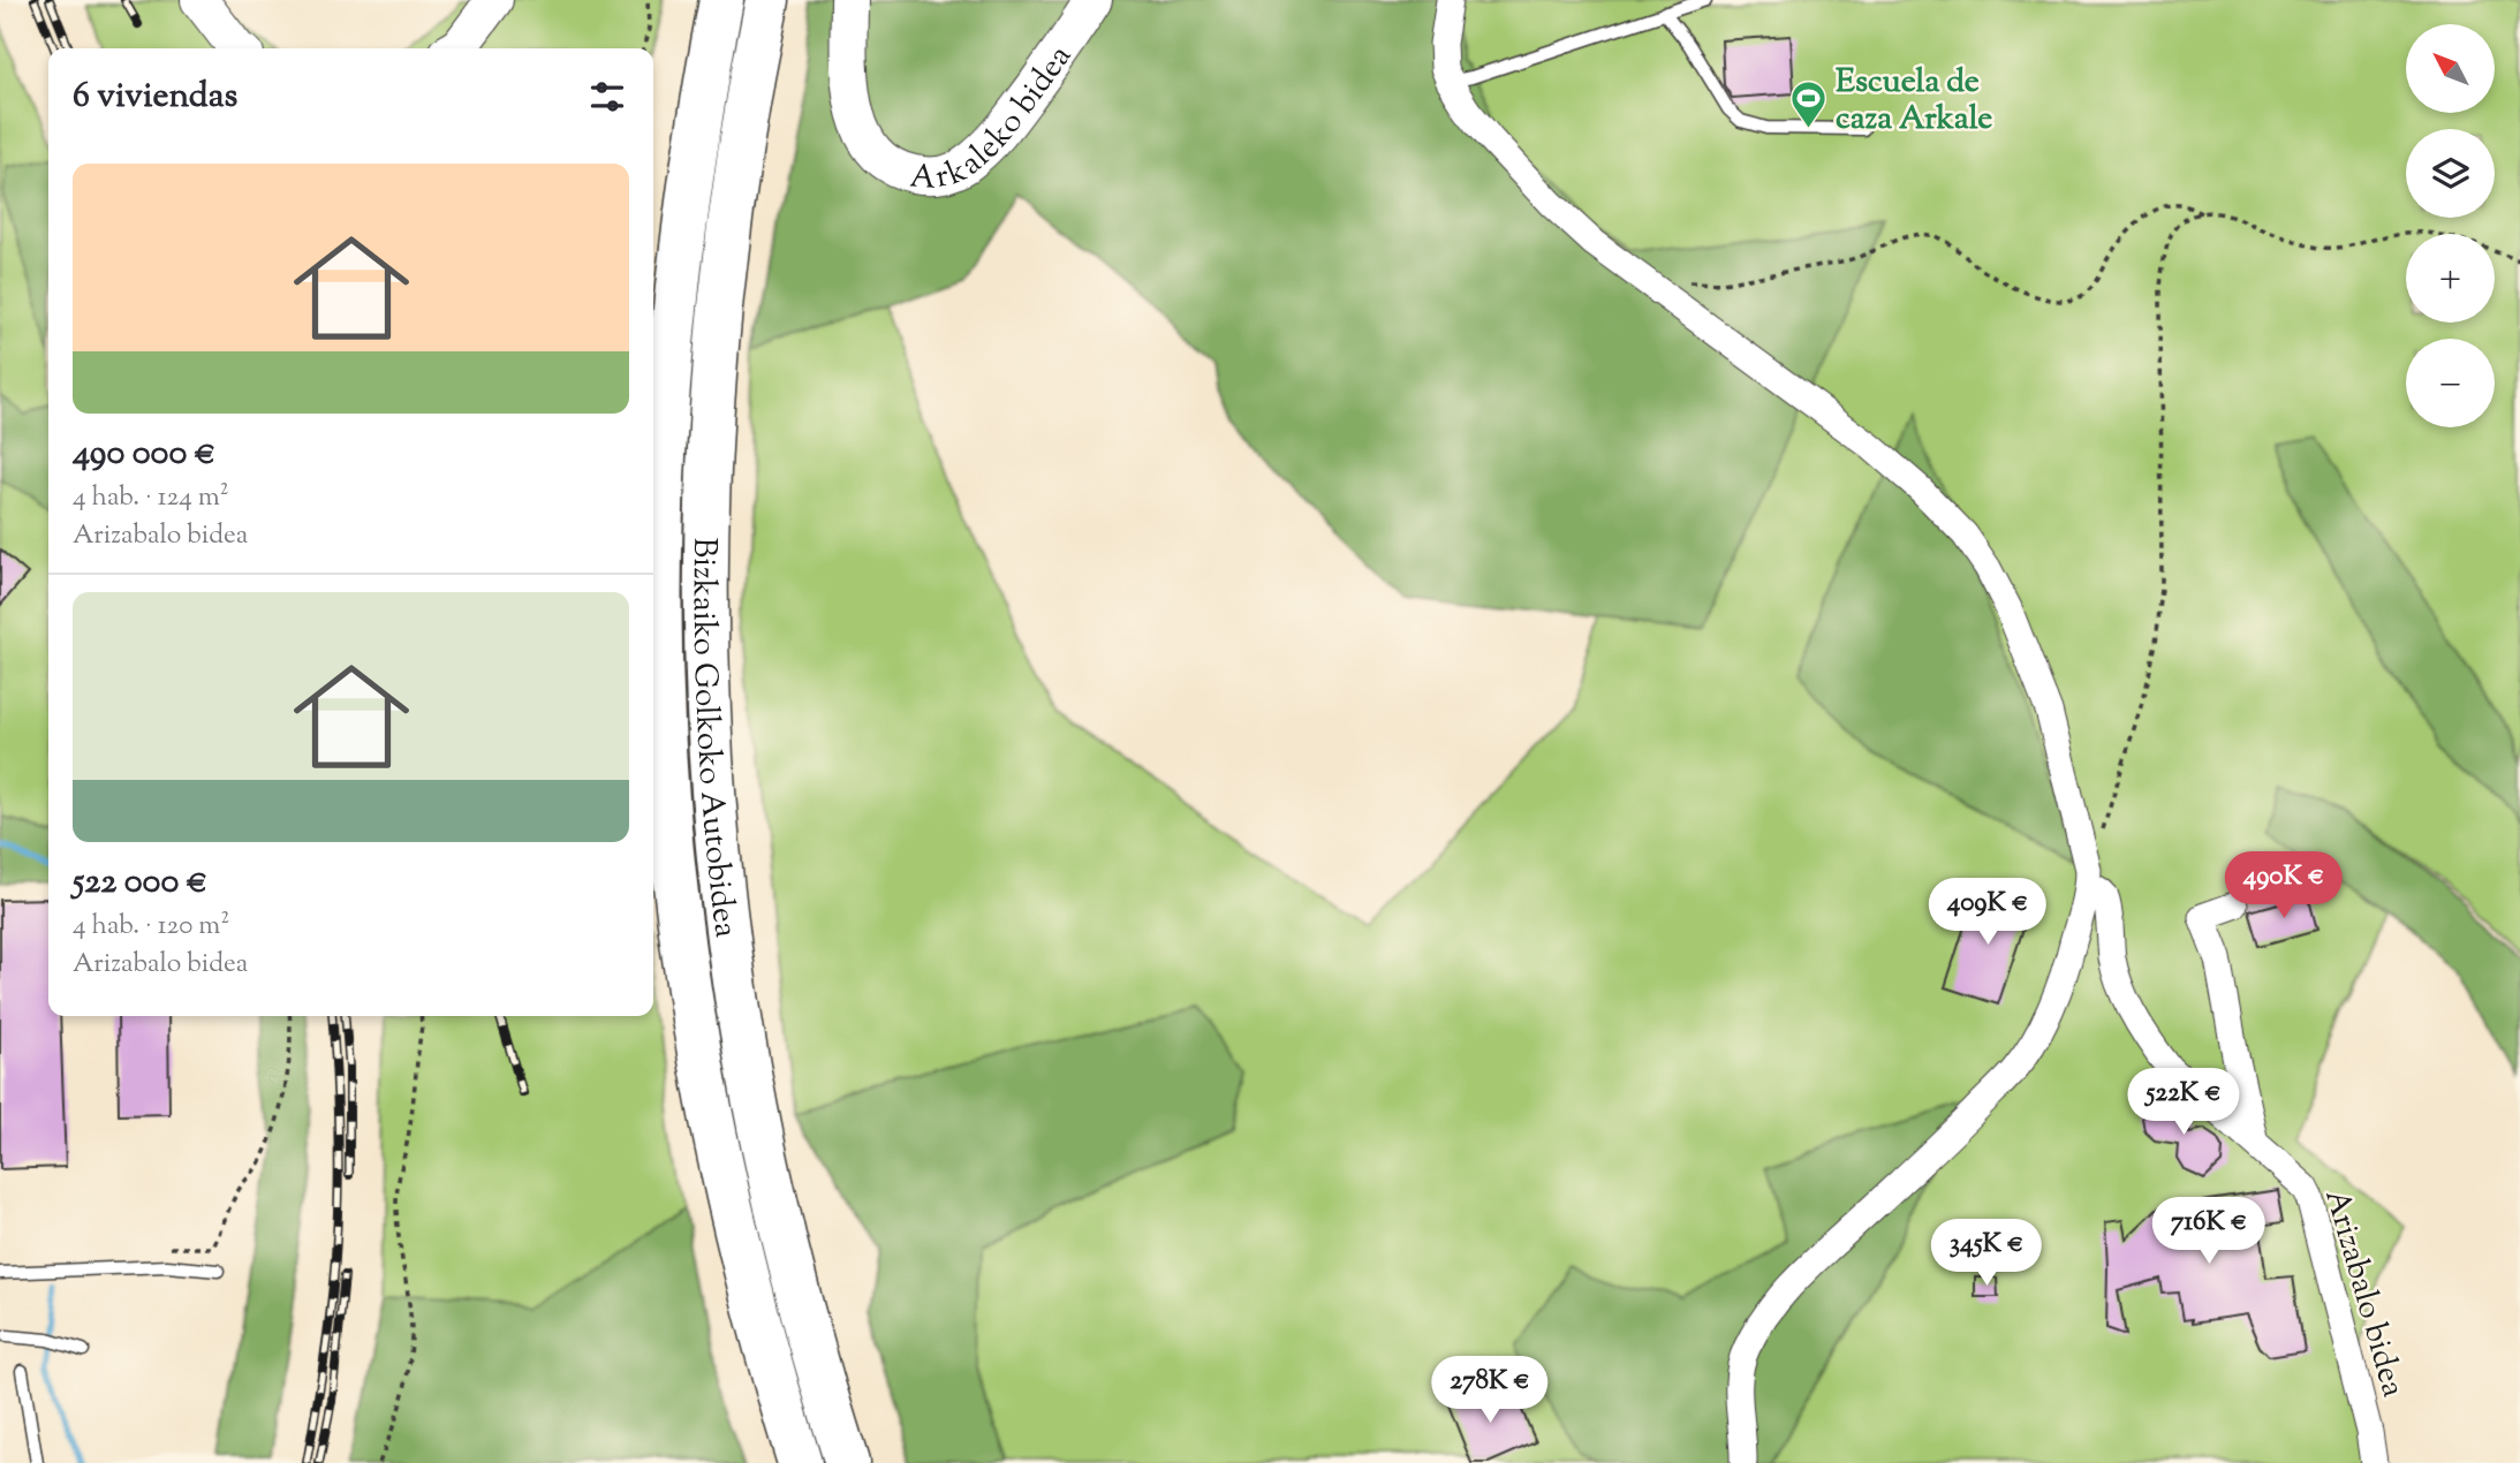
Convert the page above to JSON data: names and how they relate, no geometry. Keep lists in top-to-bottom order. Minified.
{"streets":{"highway":["Bizkaiko Golkoko Autobidea"],"street":["Arkaleko bidea","Arizabalo bidea"]},"places":{"sports":["Escuela de caza Arkale"]},"north":"top left","page":{"map_buttons":["+","−"],"heading":"6 viviendas","list":[{"name":"490 000 €","note":"4 hab. · 124 m² · Arizabalo bidea"},{"name":"522 000 €","note":"4 hab. · 120 m² · Arizabalo bidea"}],"price":["490K €","409K €","522K €","716K €","345K €","278K €"]}}
